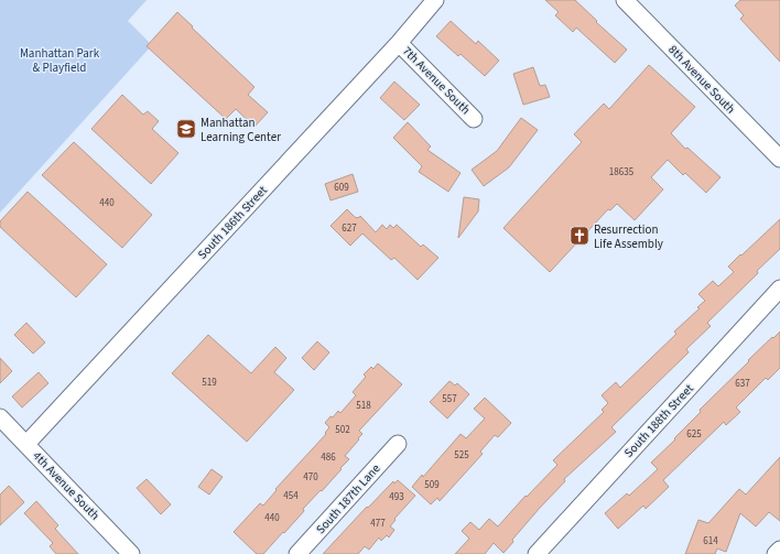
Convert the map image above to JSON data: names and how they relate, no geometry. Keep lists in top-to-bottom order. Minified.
{"streets":{"street":["8th Avenue South","7th Avenue South","South 186th Street","South 188th Street","4th Avenue South","South 187th Lane"]},"crossings":[["7th Avenue South","South 186th Street"],["South 186th Street","4th Avenue South"]],"parks":["Manhattan Park & Playfield"],"places":{"school or university":["Manhattan Learning Center"],"church":["Resurrection Life Assembly"]},"house_numbers":["18635","609","440","627","519","637","557","518","502","625","525","486","470","509","454","493","440","477","614"]}
